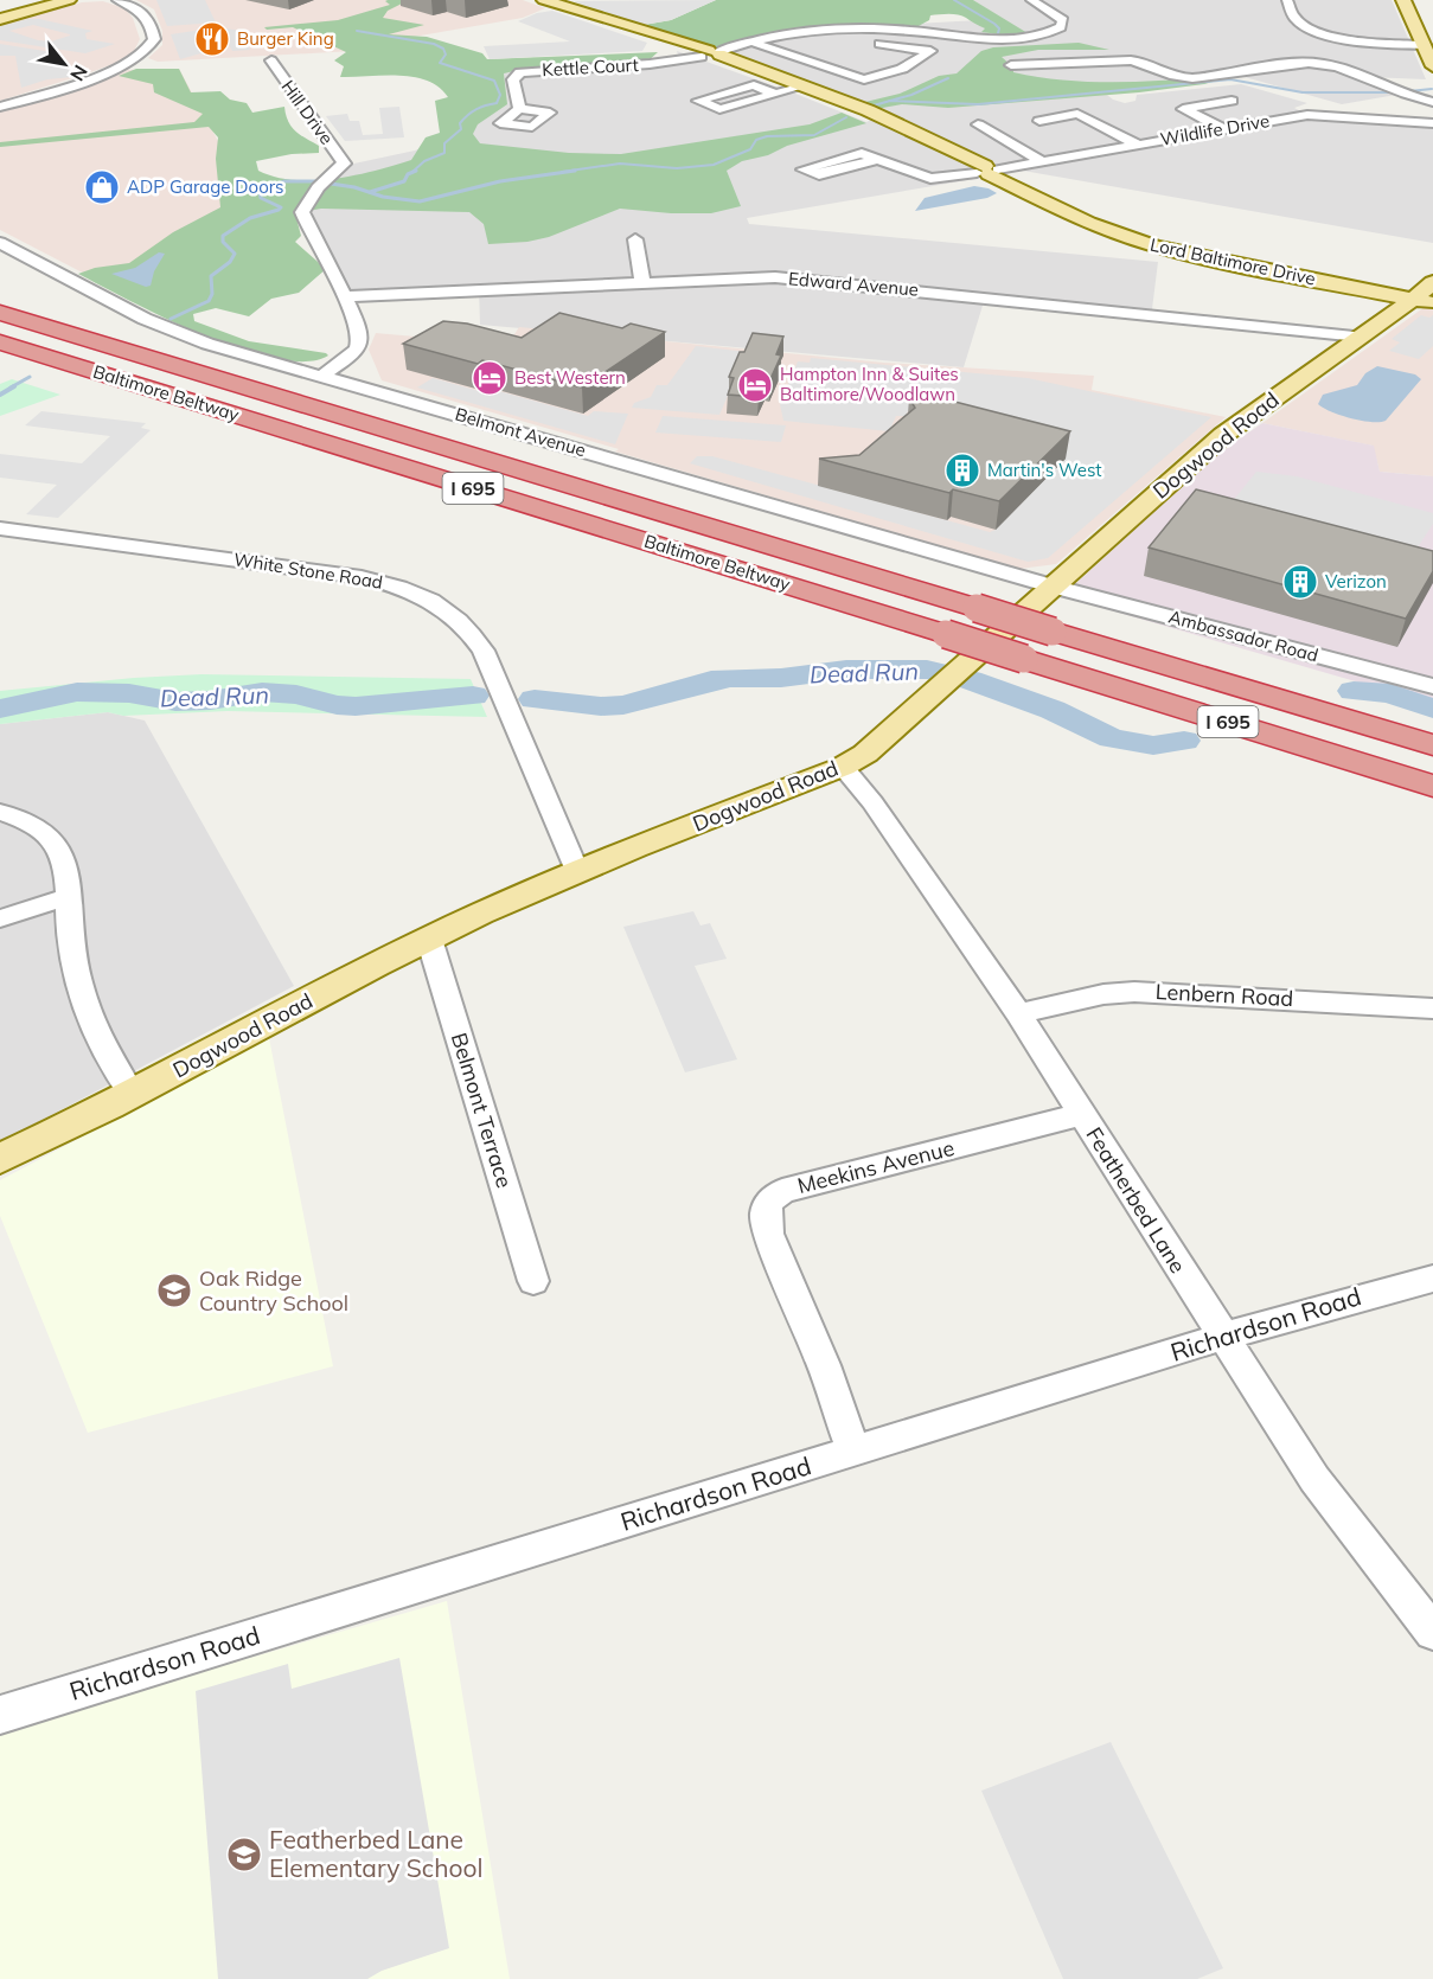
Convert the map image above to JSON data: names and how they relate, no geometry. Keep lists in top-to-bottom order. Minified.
{"streets":{"highway":["Baltimore Beltway","I 695"],"main road":["Lord Baltimore Drive","Dogwood Road"],"street":["Kettle Court","Hill Drive","Wildlife Drive","Edward Avenue","Belmont Avenue","White Stone Road","Ambassador Road","Lenbern Road","Belmont Terrace","Meekins Avenue","Featherbed Lane","Richardson Road"]},"crossings":[["Kettle Court","Lord Baltimore Drive"],["Hill Drive","Edward Avenue"],["Wildlife Drive","Lord Baltimore Drive"],["Lord Baltimore Drive","Dogwood Road"],["Edward Avenue","Dogwood Road"],["Belmont Avenue","Dogwood Road"],["Belmont Avenue","Ambassador Road"],["Dogwood Road","White Stone Road"],["Dogwood Road","Ambassador Road"],["Dogwood Road","Belmont Terrace"],["Dogwood Road","Featherbed Lane"],["Lenbern Road","Featherbed Lane"],["Meekins Avenue","Featherbed Lane"],["Meekins Avenue","Richardson Road"],["Featherbed Lane","Richardson Road"]],"water":["Dead Run"],"places":{"restaurant":["Burger King"],"shop":["ADP Garage Doors"],"hotel":["Best Western","Hampton Inn & Suites Baltimore/Woodlawn"],"building":["Martin's West","Verizon"],"school or university":["Oak Ridge Country School","Featherbed Lane Elementary School"]},"north":"bottom right"}
